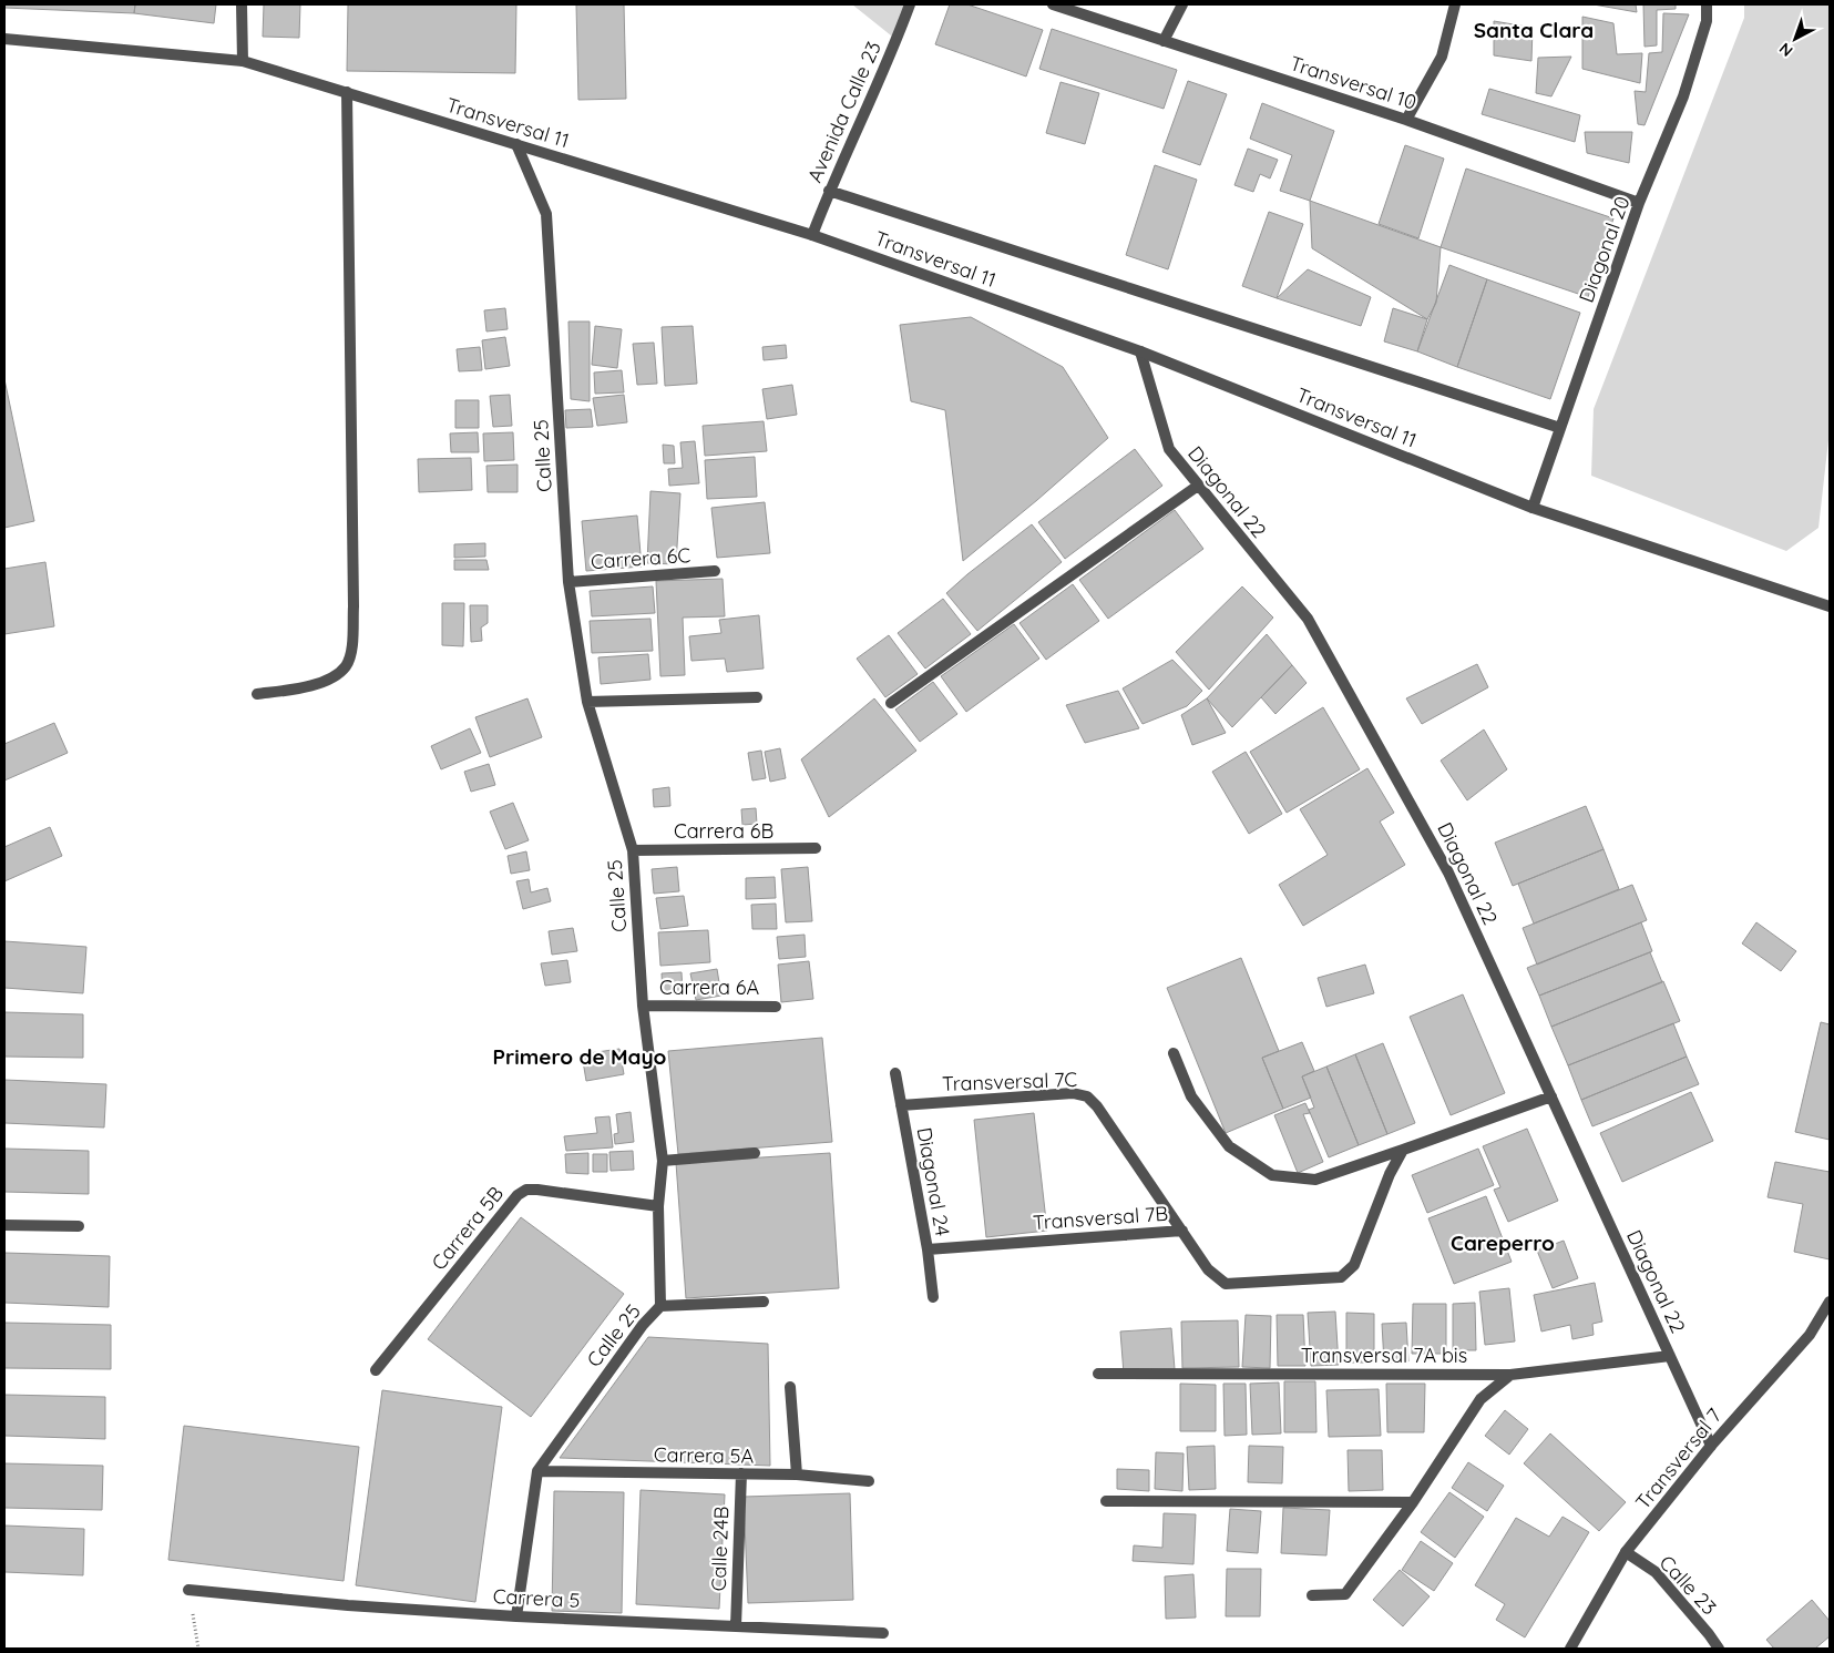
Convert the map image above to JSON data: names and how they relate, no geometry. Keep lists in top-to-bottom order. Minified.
{"streets":{"street":["Transversal 10","Avenida Calle 23","Transversal 11","Diagonal 20","Calle 25","Diagonal 22","Carrera 6C","Carrera 6B","Carrera 6A","Transversal 7C","Diagonal 24","Transversal 7B","Carrera 5B","Transversal 7A bis","Carrera 5A","Transversal 7","Calle 24B","Calle 23","Carrera 5"]},"crossings":[["Transversal 10","Diagonal 20"],["Avenida Calle 23","Transversal 11"],["Transversal 11","Diagonal 20"],["Transversal 11","Calle 25"],["Transversal 11","Diagonal 22"],["Calle 25","Carrera 6C"],["Calle 25","Carrera 6B"],["Calle 25","Carrera 6A"],["Calle 25","Carrera 5B"],["Calle 25","Carrera 5A"],["Calle 25","Carrera 5"],["Diagonal 22","Transversal 7A bis"],["Diagonal 22","Transversal 7"],["Transversal 7C","Diagonal 24"],["Transversal 7C","Transversal 7B"],["Diagonal 24","Transversal 7B"],["Carrera 5A","Calle 24B"],["Transversal 7","Calle 23"],["Calle 24B","Carrera 5"]],"districts":["Santa Clara","Primero de Mayo","Careperro"],"north":"bottom left"}
